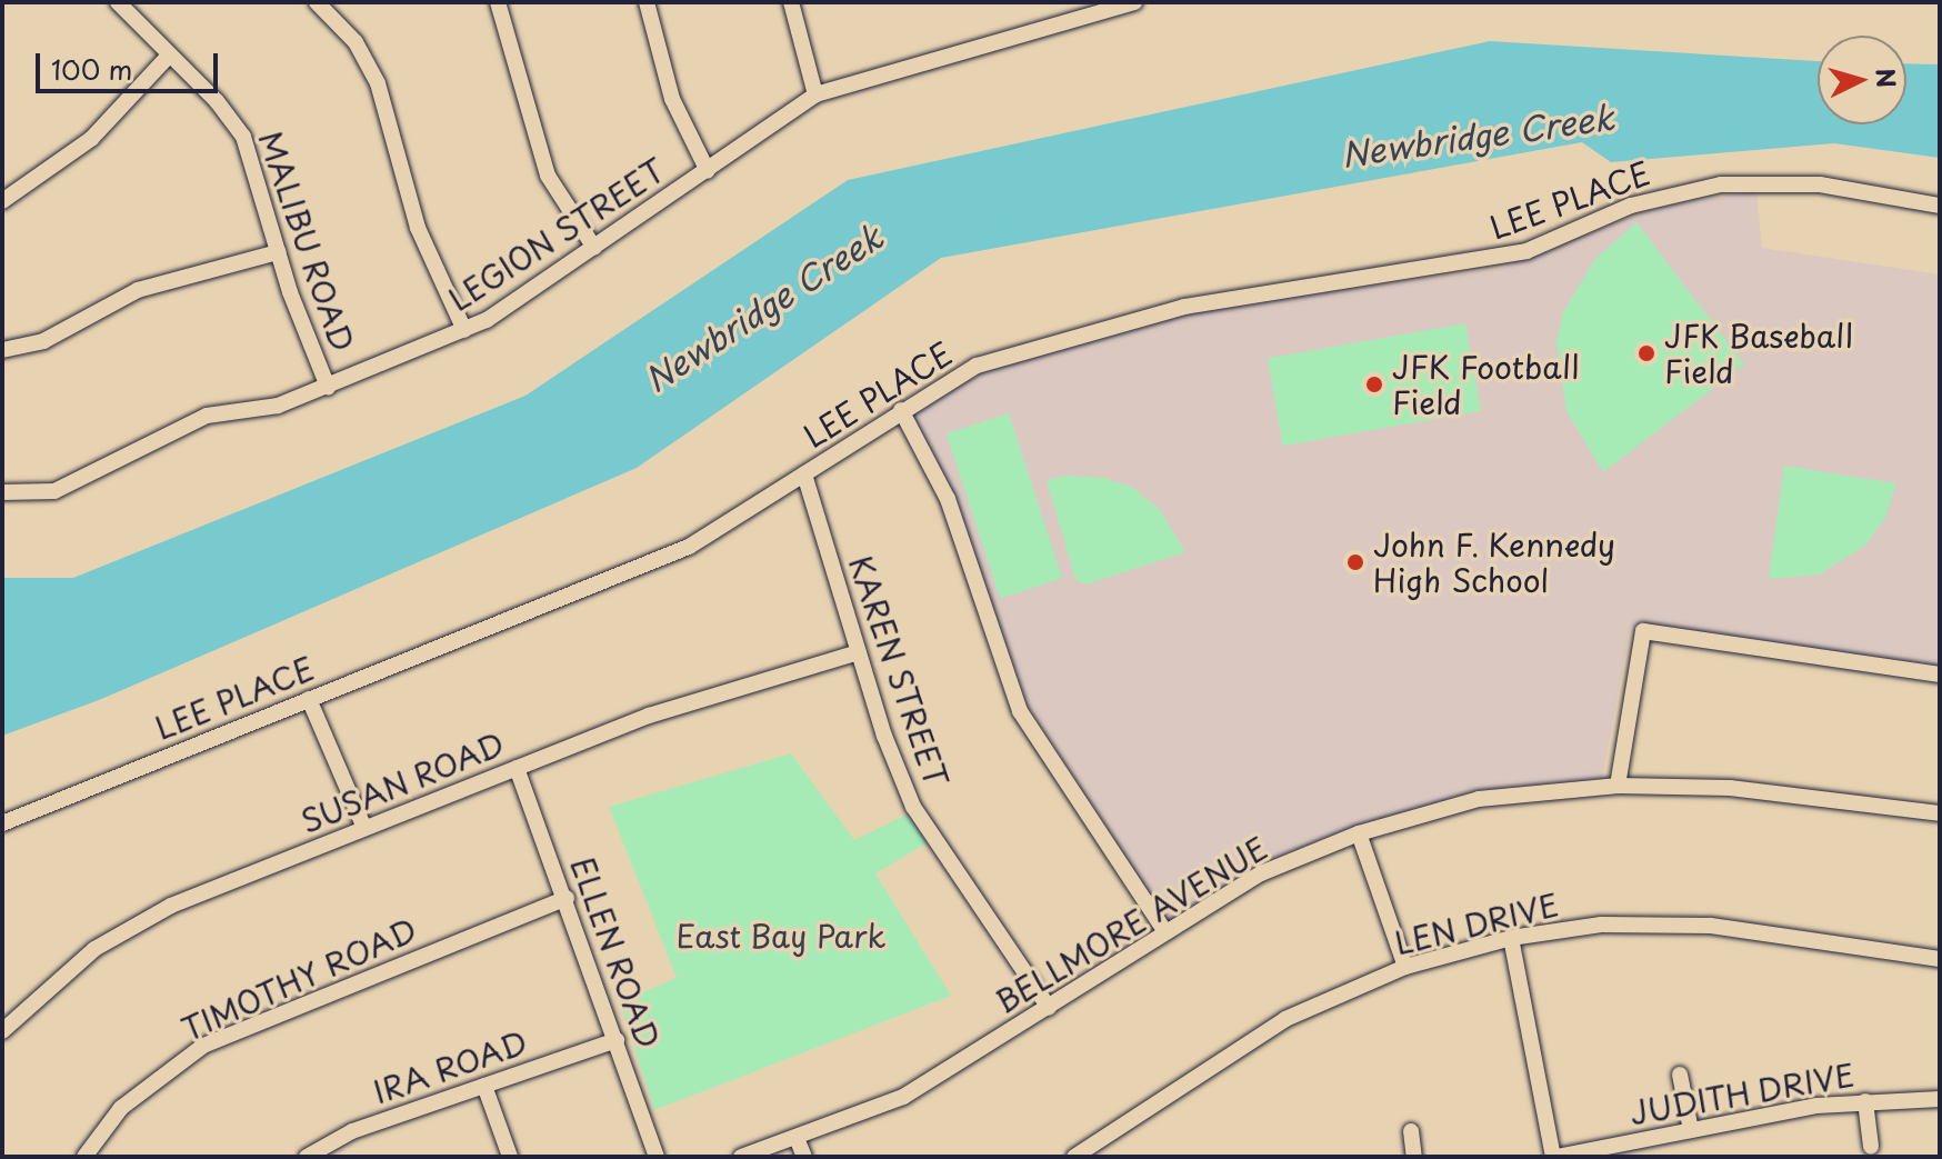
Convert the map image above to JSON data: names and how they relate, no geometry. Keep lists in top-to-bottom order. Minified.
{"streets":{"street":["LEE PLACE","LEGION STREET","MALIBU ROAD","KAREN STREET","SUSAN ROAD","LEN DRIVE","BELLMORE AVENUE","ELLEN ROAD","TIMOTHY ROAD","IRA ROAD","JUDITH DRIVE"]},"crossings":[["LEE PLACE","KAREN STREET"],["LEGION STREET","MALIBU ROAD"],["KAREN STREET","SUSAN ROAD"],["KAREN STREET","BELLMORE AVENUE"],["SUSAN ROAD","ELLEN ROAD"],["ELLEN ROAD","TIMOTHY ROAD"],["ELLEN ROAD","IRA ROAD"]],"water":["Newbridge Creek"],"parks":["East Bay Park"],"places":["JFK Baseball Field","JFK Football Field","John F. Kennedy High School"],"scale_bar":"100 m","north":"right"}
